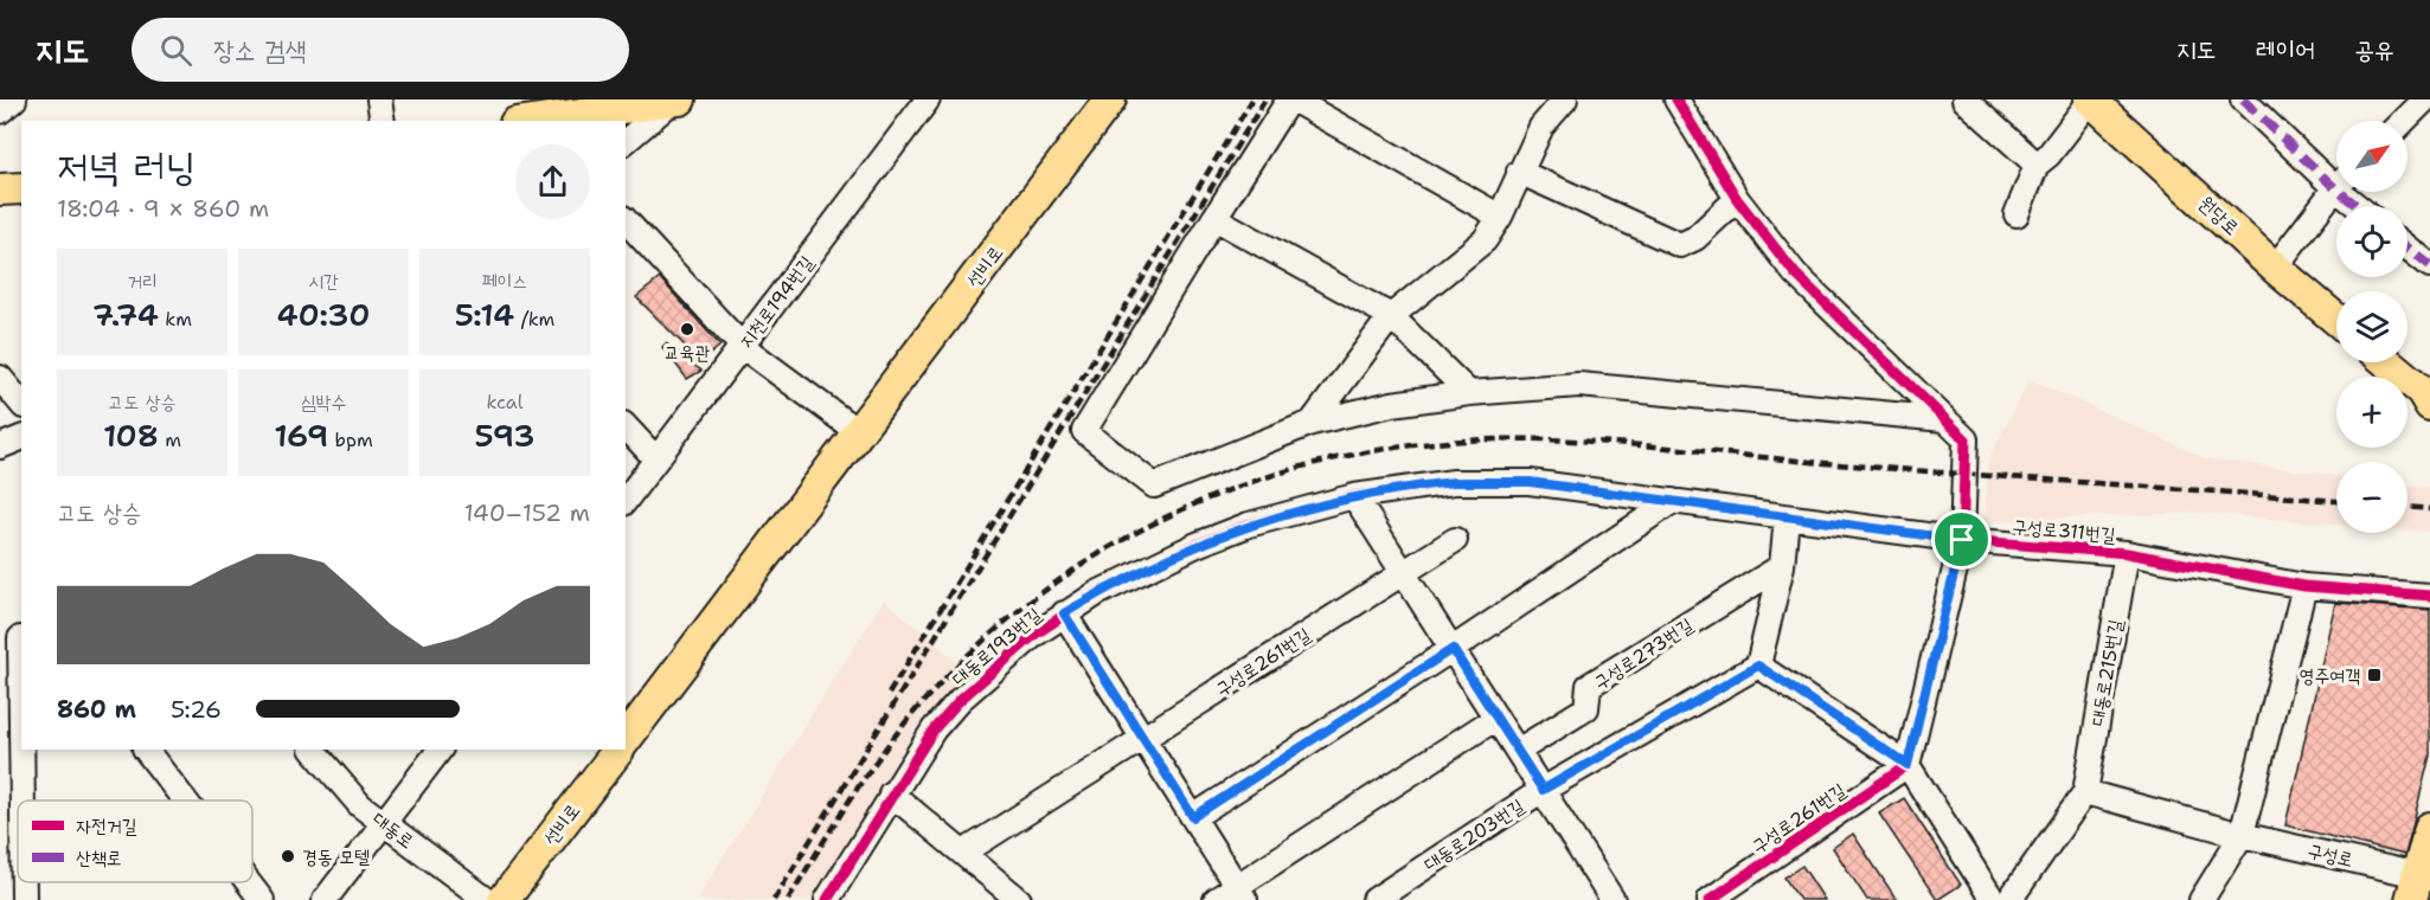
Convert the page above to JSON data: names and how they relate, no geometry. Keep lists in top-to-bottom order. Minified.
{"streets":{"main road":["원당로","선비로","구성로"],"street":["지천로194번길","구성로311번길","대동로193번길","구성로273번길","구성로261번길","대동로215번길","대동로","대동로203번길"]},"crossings":[["구성로311번길","대동로193번길"],["구성로311번길","대동로215번길"]],"places":{"other":["교육관","경동 모텔"],"transit":["영주여객"]},"legend":["자전거길","산책로"],"north":"top right","page":{"header":"지도","search":"장소 검색","nav":["지도","레이어","공유"],"map_buttons":["+","−"],"heading":["저녁 러닝","18:04 · 9 × 860 m"],"stats":[["거리","7.74 km"],["시간","40:30"],["페이스","5:14 /km"],["고도 상승","108 m"],["심박수","169 bpm"],["kcal","593"]],"chart":["고도 상승","140–152 m"],"list":[{"name":"860 m","note":"5:26"}]}}
